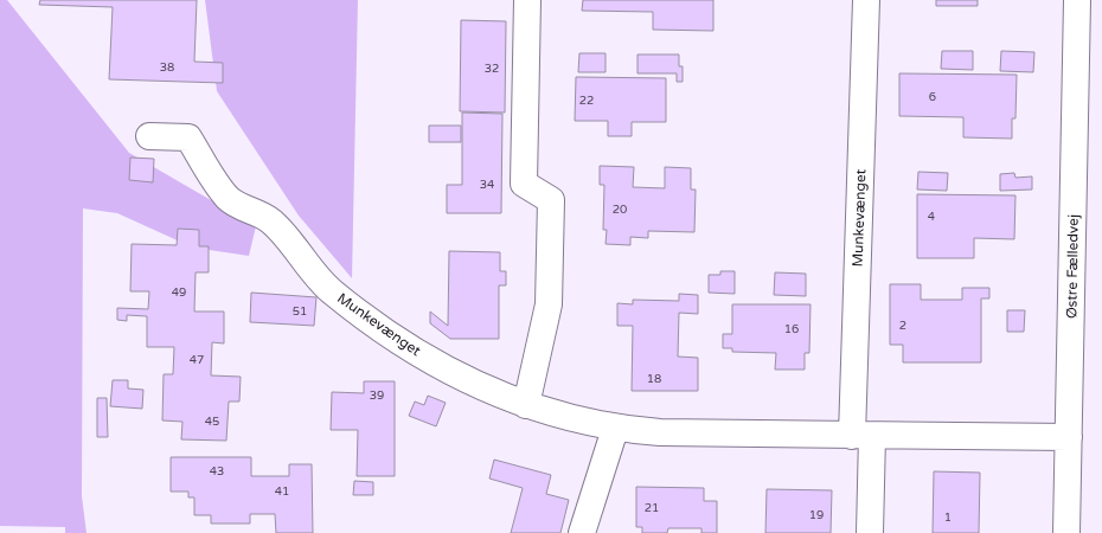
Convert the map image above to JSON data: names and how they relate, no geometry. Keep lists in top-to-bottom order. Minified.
{"streets":{"street":["Munkevænget","Østre Fælledvej"]},"crossings":[["Munkevænget","Østre Fælledvej"]],"house_numbers":["38","32","6","22","34","20","4","49","51","2","16","47","18","39","45","43","41","21","19","1"]}
